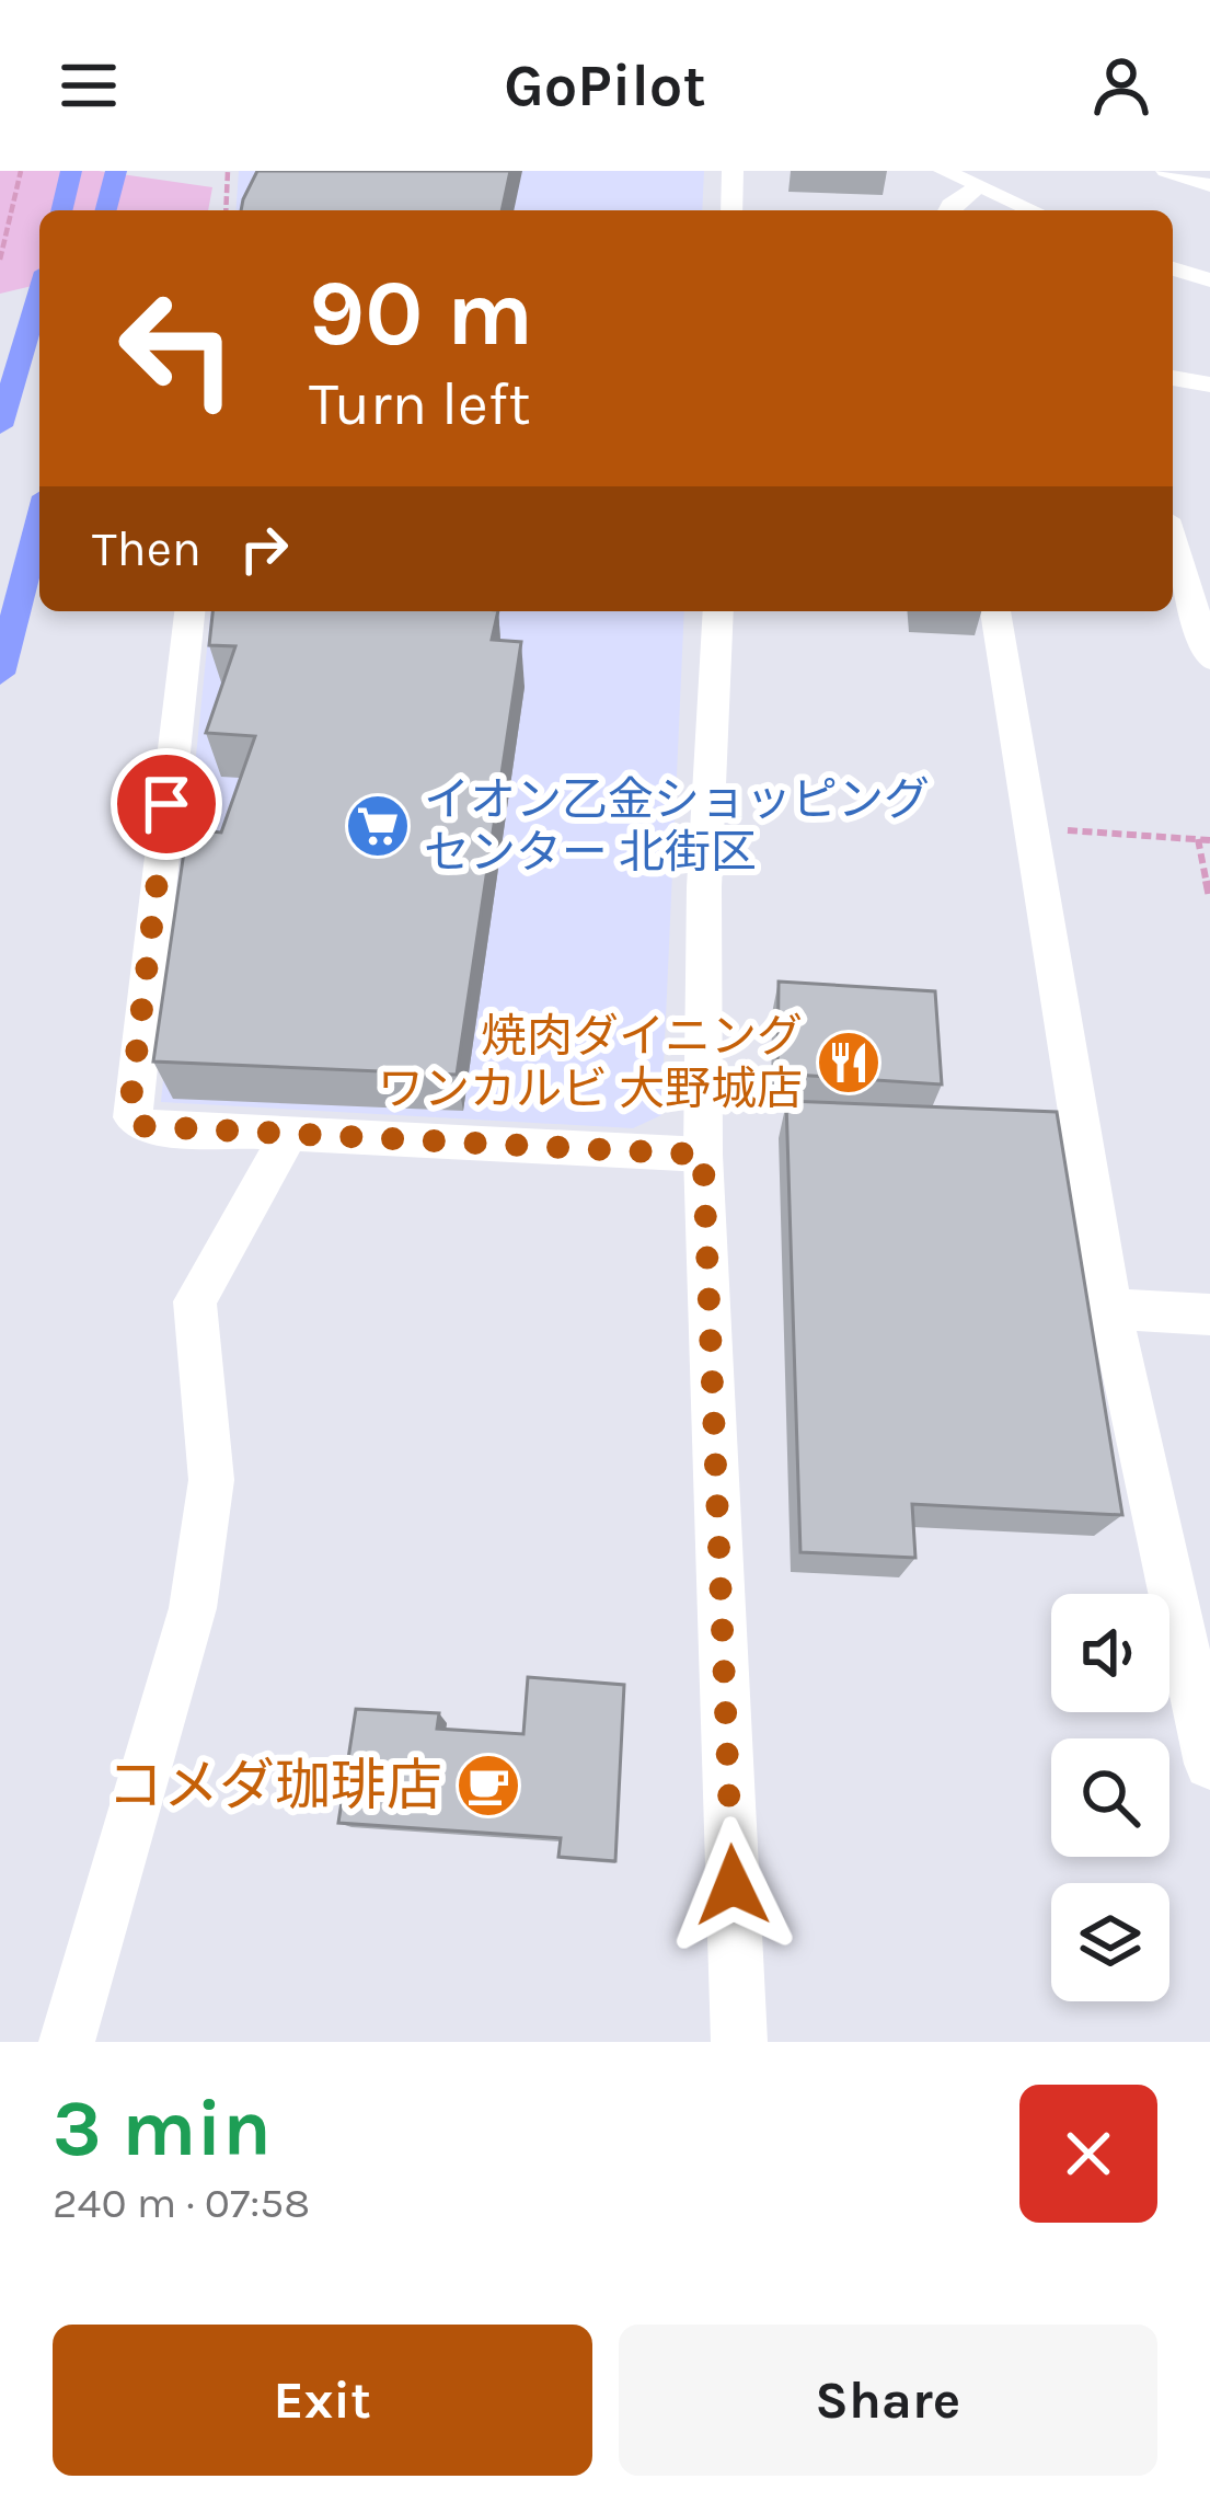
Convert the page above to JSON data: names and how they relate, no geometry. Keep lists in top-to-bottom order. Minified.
{"places":{"supermarket":["イオン乙金ショッピング センター 北街区"],"restaurant":["焼肉ダイニング ワンカルビ 大野城店"],"cafe":["コメダ珈琲店"]},"page":{"header":"GoPilot","turn":["90 m","Turn left"],"then":"Then","heading":["3 min","240 m · 07:58"],"buttons":["Exit","Share"]}}
